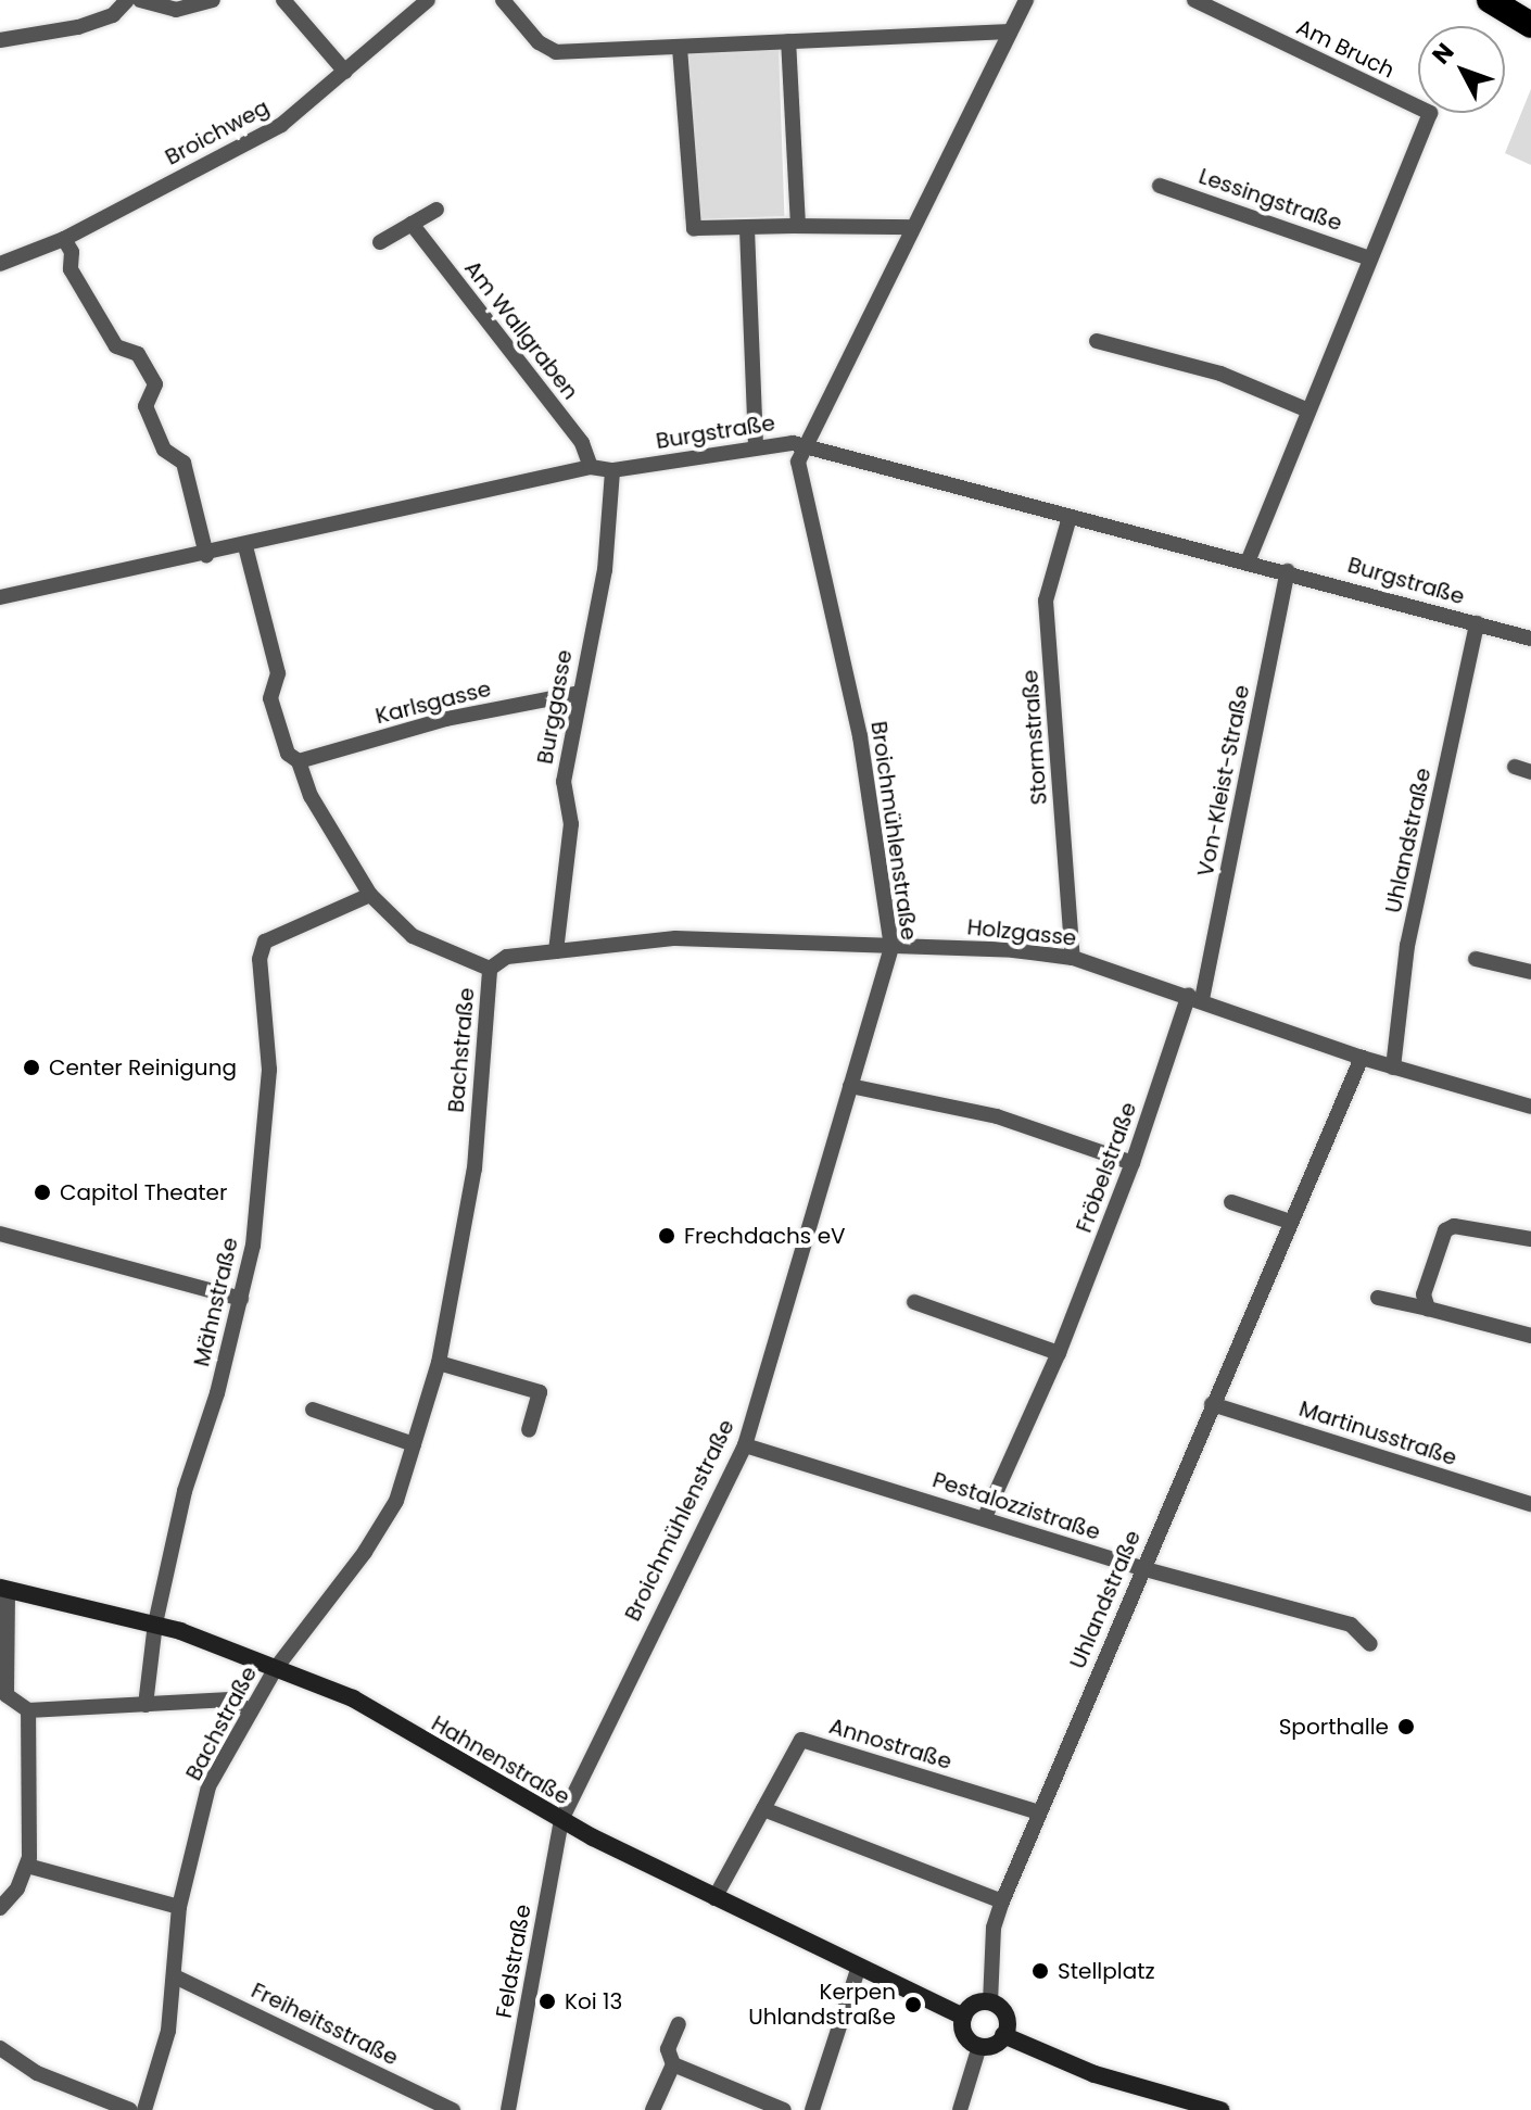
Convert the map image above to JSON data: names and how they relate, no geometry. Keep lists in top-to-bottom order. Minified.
{"streets":{"main road":["Hahnenstraße"],"street":["Am Bruch","Broichweg","Lessingstraße","Am Wallgraben","Burgstraße","Karlsgasse","Burggasse","Stormstraße","Von-Kleist-Straße","Broichmühlenstraße","Uhlandstraße","Holzgasse","Bachstraße","Fröbelstraße","Mähnstraße","Martinusstraße","Pestalozzistraße","Annostraße","Feldstraße","Freiheitsstraße"]},"crossings":[["Am Bruch","Lessingstraße"],["Am Wallgraben","Burgstraße"],["Burgstraße","Burggasse"],["Burgstraße","Stormstraße"],["Burgstraße","Von-Kleist-Straße"],["Burgstraße","Broichmühlenstraße"],["Burgstraße","Uhlandstraße"],["Burgstraße","Bachstraße"],["Karlsgasse","Burggasse"],["Karlsgasse","Bachstraße"],["Burggasse","Holzgasse"],["Stormstraße","Holzgasse"],["Von-Kleist-Straße","Holzgasse"],["Von-Kleist-Straße","Fröbelstraße"],["Broichmühlenstraße","Holzgasse"],["Broichmühlenstraße","Pestalozzistraße"],["Broichmühlenstraße","Hahnenstraße"],["Broichmühlenstraße","Feldstraße"],["Uhlandstraße","Holzgasse"],["Uhlandstraße","Martinusstraße"],["Uhlandstraße","Pestalozzistraße"],["Uhlandstraße","Annostraße"],["Uhlandstraße","Hahnenstraße"],["Holzgasse","Bachstraße"],["Holzgasse","Fröbelstraße"],["Bachstraße","Mähnstraße"],["Bachstraße","Hahnenstraße"],["Bachstraße","Freiheitsstraße"],["Fröbelstraße","Pestalozzistraße"],["Mähnstraße","Hahnenstraße"],["Annostraße","Hahnenstraße"],["Hahnenstraße","Feldstraße"]],"places":["Center Reinigung","Capitol Theater","Frechdachs eV","Sporthalle","Stellplatz","Koi 13","Kerpen Uhlandstraße"],"north":"top left"}
